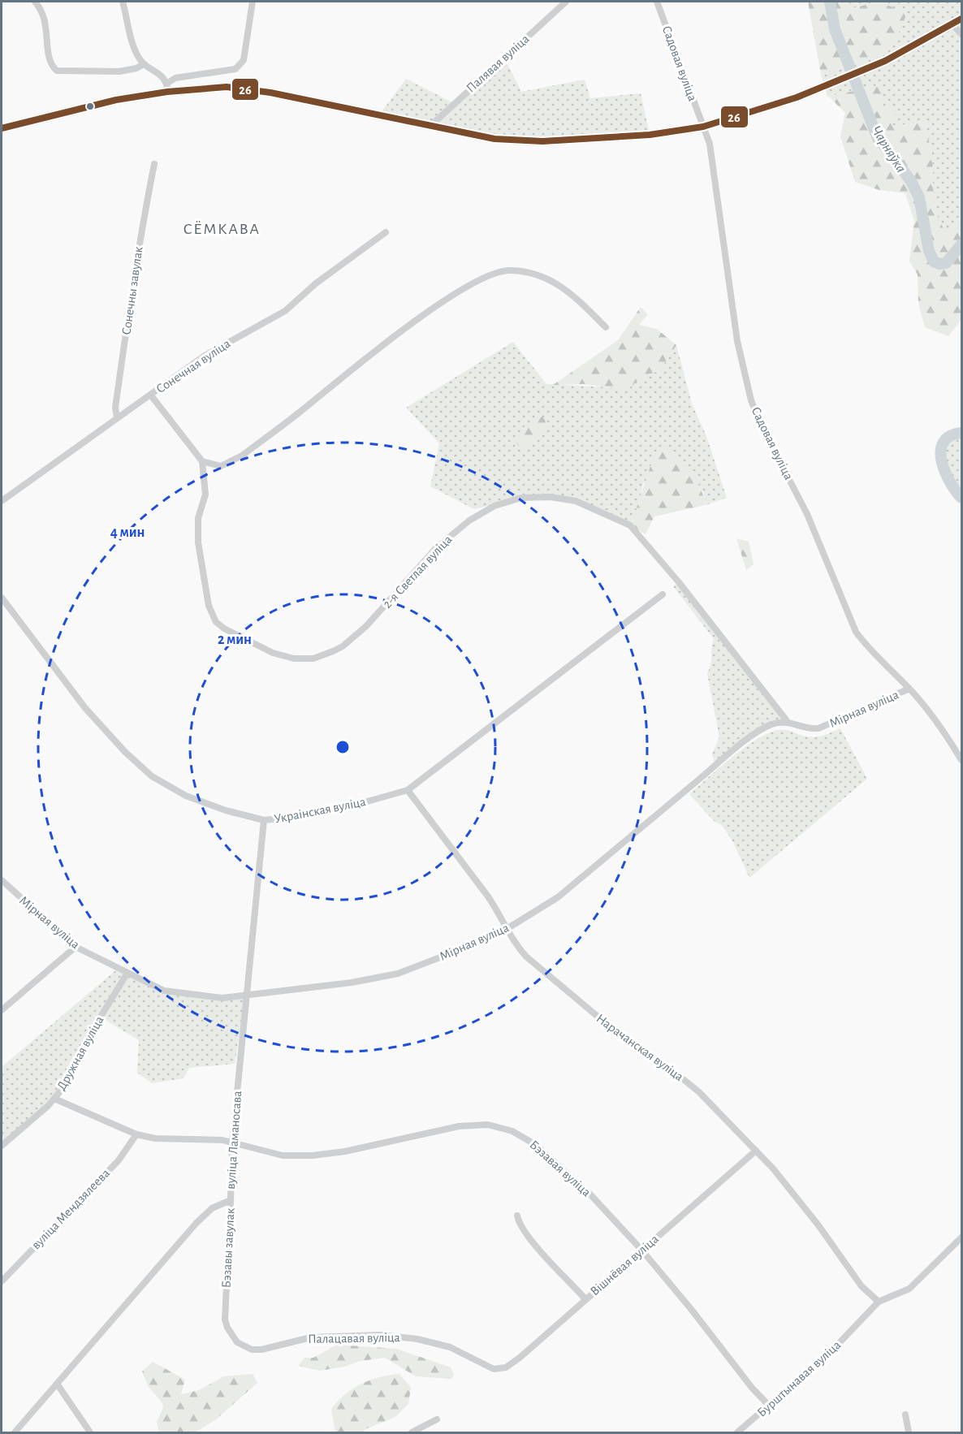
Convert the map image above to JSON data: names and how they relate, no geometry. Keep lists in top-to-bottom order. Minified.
{"streets":{"street":["Палявая вуліца","Садовая вуліца","Сонечны завулак","Сонечная вуліца","2-я Светлая вуліца","Мірная вуліца","Украінская вуліца","Нарачанская вуліца","Дружная вуліца","вуліца Ламаносава","Бэзавая вуліца","вуліца Мендзялеева","Бэзавы завулак","Вішнёвая вуліца","Палацавая вуліца","Бурштынавая вуліца"]},"crossings":[["Садовая вуліца","Мірная вуліца"],["Сонечны завулак","Сонечная вуліца"],["2-я Светлая вуліца","Мірная вуліца"],["Мірная вуліца","Нарачанская вуліца"],["Мірная вуліца","Дружная вуліца"],["Мірная вуліца","вуліца Ламаносава"],["Украінская вуліца","Нарачанская вуліца"],["Украінская вуліца","вуліца Ламаносава"],["Нарачанская вуліца","Вішнёвая вуліца"],["Нарачанская вуліца","Бурштынавая вуліца"],["Дружная вуліца","Бэзавая вуліца"],["вуліца Ламаносава","Бэзавая вуліца"],["вуліца Ламаносава","Бэзавы завулак"],["Бэзавая вуліца","вуліца Мендзялеева"],["Бэзавая вуліца","Вішнёвая вуліца"],["Бэзавая вуліца","Бурштынавая вуліца"],["Бэзавы завулак","Палацавая вуліца"],["Вішнёвая вуліца","Палацавая вуліца"]],"districts":["СЁМКАВА"],"water":["Чарняўка"],"lines":["transit line 26"],"rings":["4 мин","2 мин"]}
